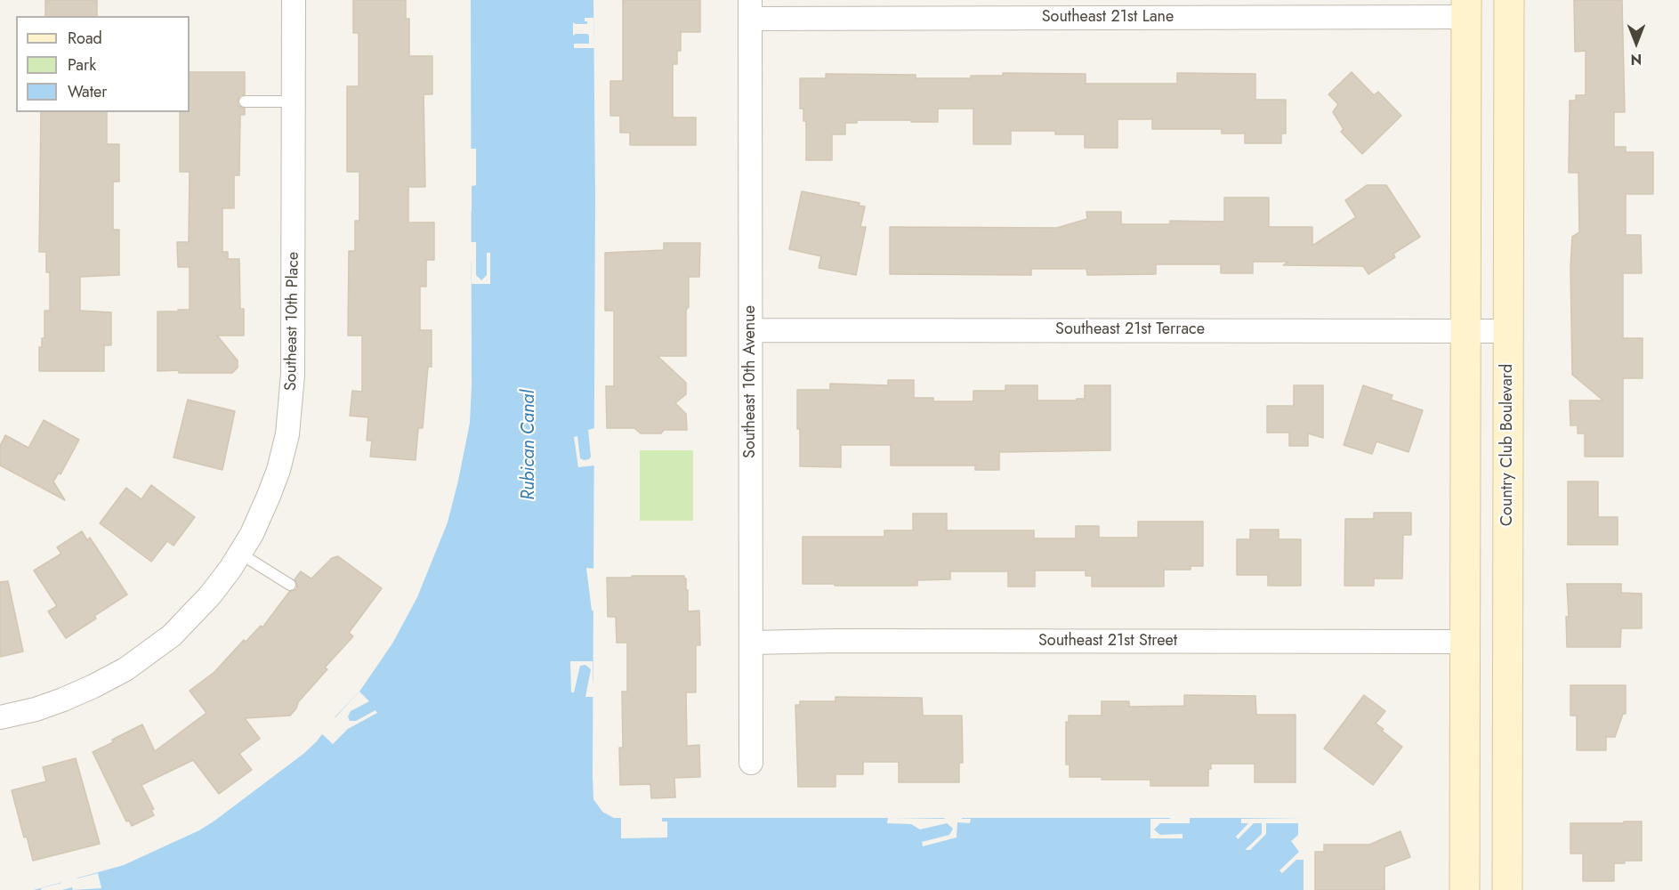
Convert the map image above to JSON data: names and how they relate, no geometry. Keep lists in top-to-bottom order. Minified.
{"streets":{"main road":["Country Club Boulevard"],"street":["Southeast 21st Lane","Southeast 10th Place","Southeast 21st Terrace","Southeast 10th Avenue","Southeast 21st Street"]},"crossings":[["Southeast 21st Lane","Southeast 10th Avenue"],["Southeast 21st Terrace","Southeast 10th Avenue"],["Southeast 21st Terrace","Country Club Boulevard"],["Southeast 10th Avenue","Southeast 21st Street"]],"water":["Rubican Canal"],"legend":["Road","Park","Water"],"north":"bottom"}
